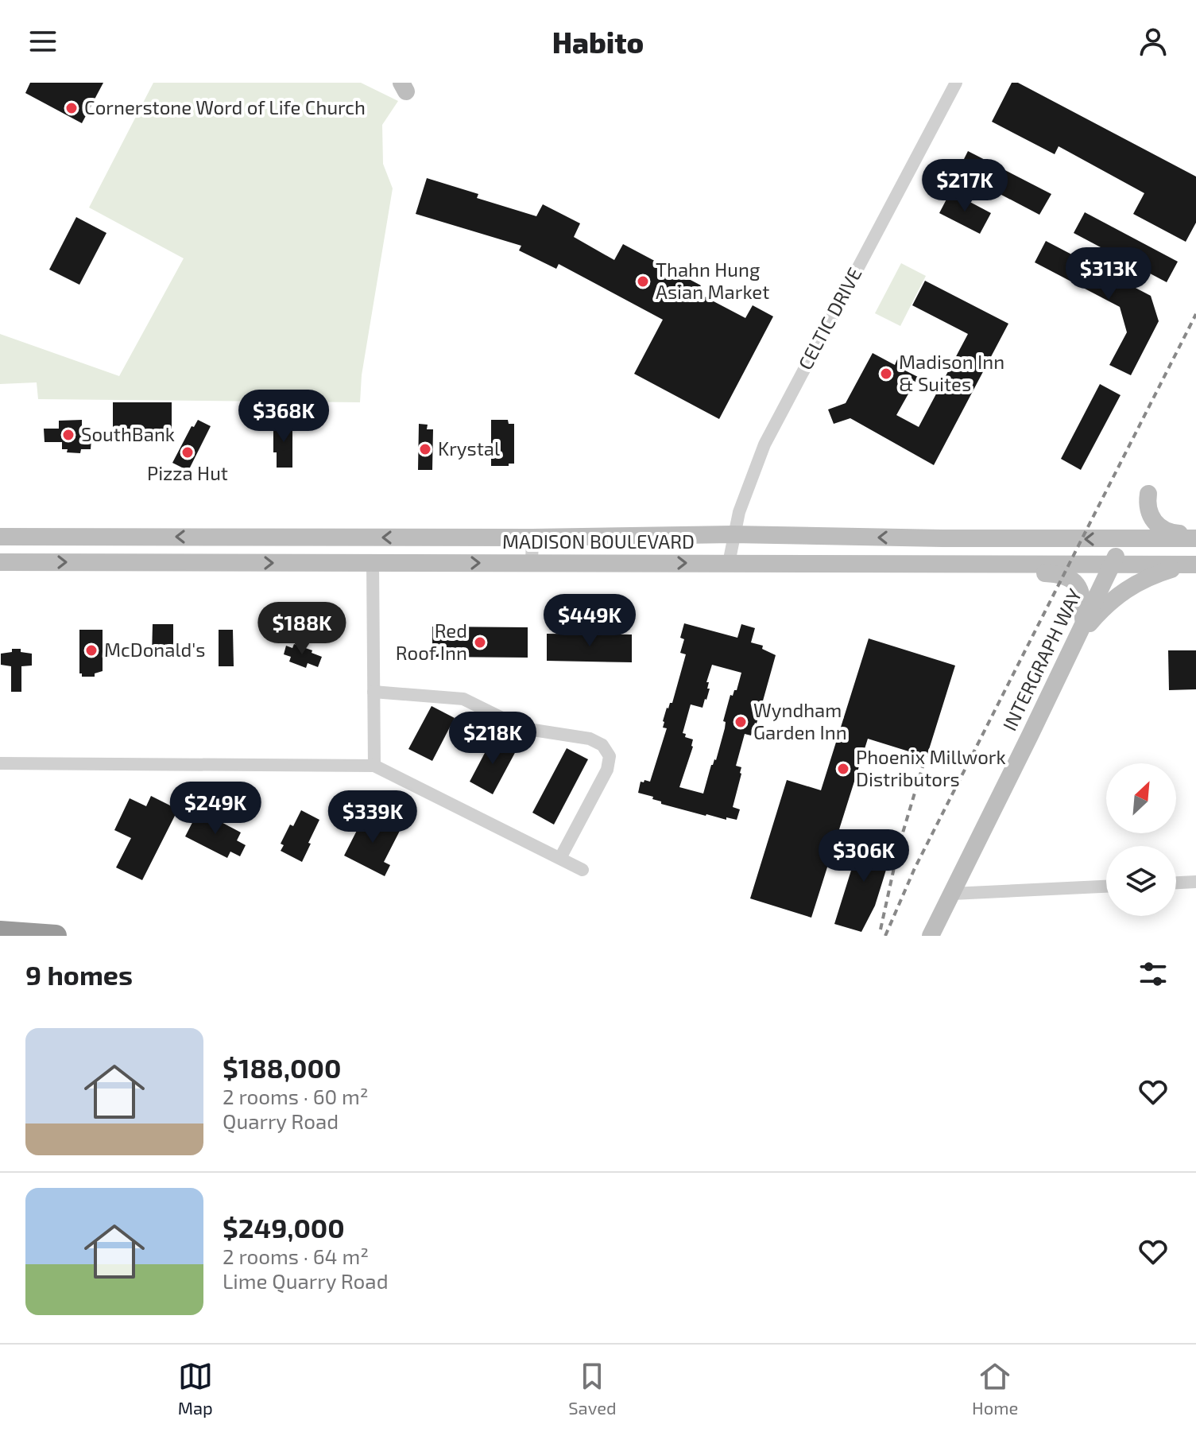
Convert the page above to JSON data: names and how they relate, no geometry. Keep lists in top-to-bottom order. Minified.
{"streets":{"main road":["MADISON BOULEVARD","INTERGRAPH WAY"],"street":["CELTIC DRIVE"]},"crossings":[["CELTIC DRIVE","MADISON BOULEVARD"],["MADISON BOULEVARD","INTERGRAPH WAY"]],"places":["Cornerstone Word of Life Church","Thahn Hung Asian Market","Madison Inn & Suites","SouthBank","Krystal","Pizza Hut","Red Roof Inn","McDonald's","Wyndham Garden Inn","Phoenix Millwork Distributors"],"north":"top right","page":{"header":"Habito","price":["$217K","$313K","$368K","$449K","$188K","$218K","$249K","$339K","$306K"],"heading":"9 homes","list":[{"name":"$188,000","note":"2 rooms · 60 m² · Quarry Road"},{"name":"$249,000","note":"2 rooms · 64 m² · Lime Quarry Road"}],"tabs":["Map","Saved","Home"]}}
